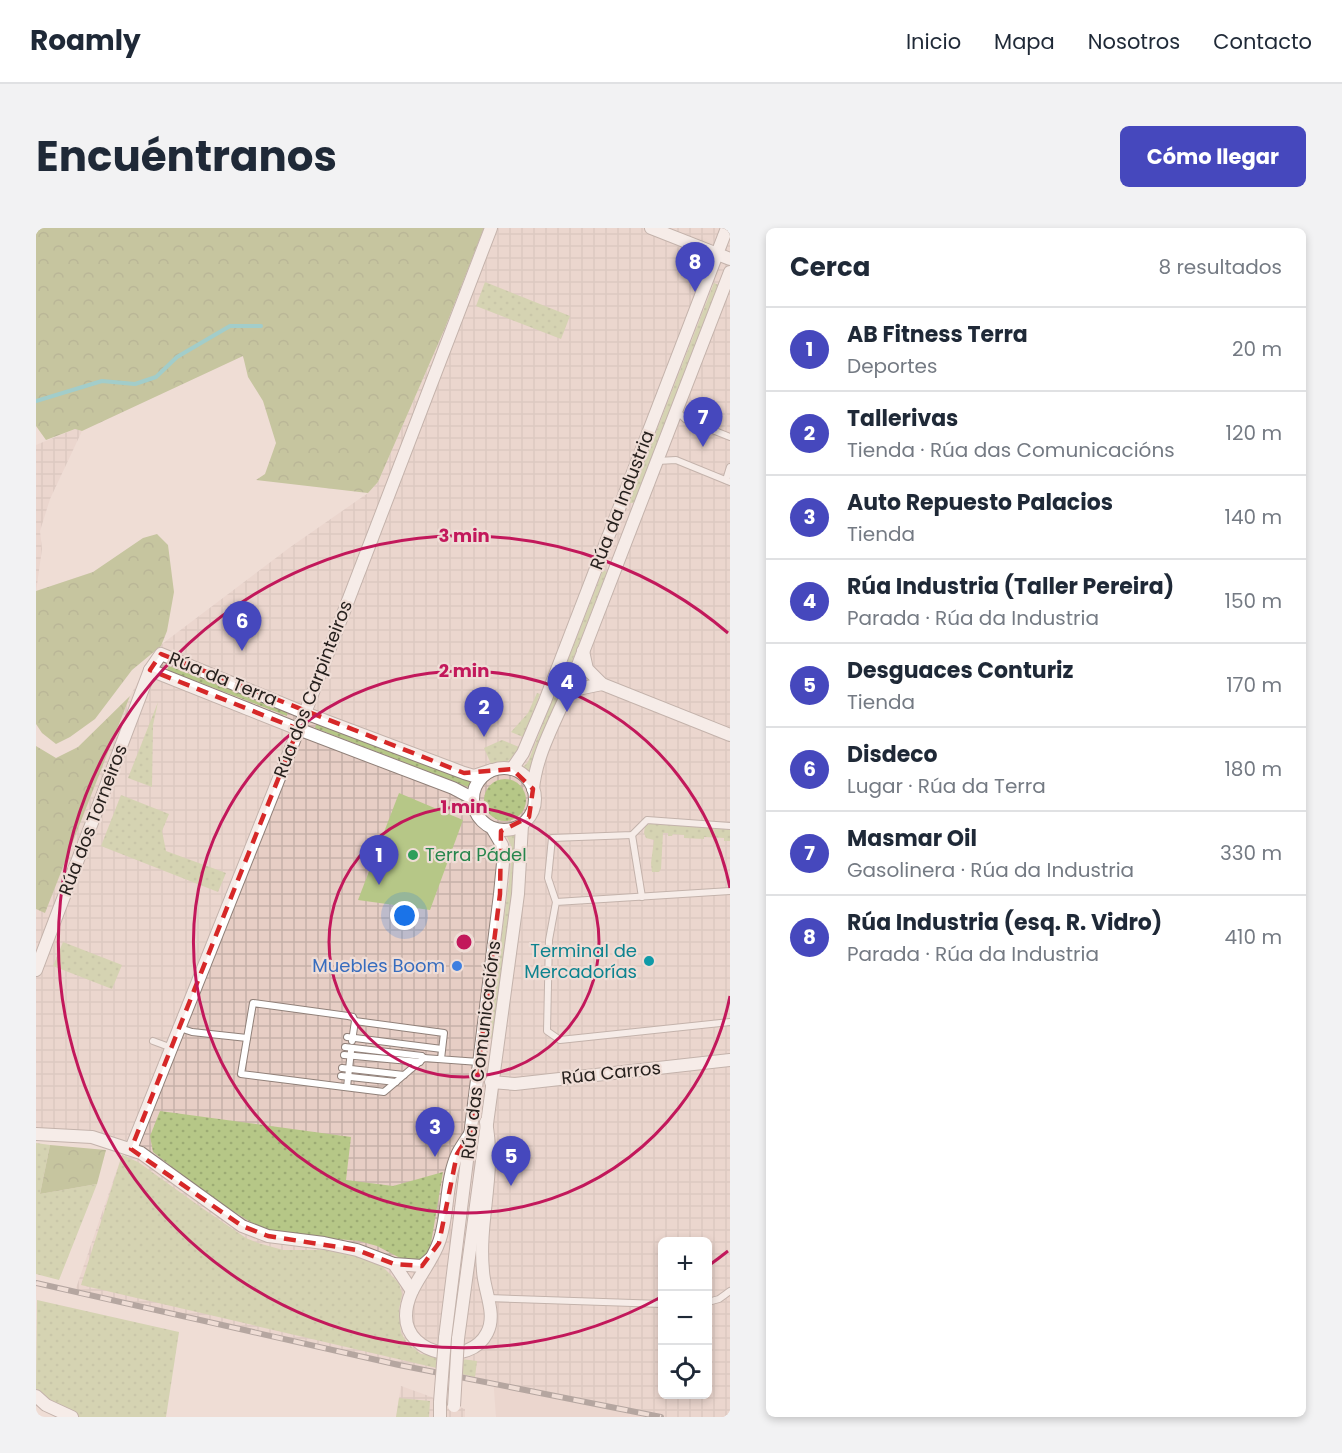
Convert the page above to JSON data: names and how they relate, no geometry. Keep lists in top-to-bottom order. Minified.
{"streets":{"street":["Rúa da Industria","Rúa da Terra","Rúa dos Carpinteiros","Rúa dos Torneiros","Rúa das Comunicacións","Rúa Carros"]},"crossings":[["Rúa da Industria","Rúa da Terra"],["Rúa da Industria","Rúa das Comunicacións"],["Rúa da Terra","Rúa dos Carpinteiros"],["Rúa da Terra","Rúa dos Torneiros"],["Rúa da Terra","Rúa das Comunicacións"],["Rúa das Comunicacións","Rúa Carros"]],"places":["Terra Pádel","Terminal de Mercadorías","Muebles Boom"],"page":{"header":"Roamly","nav":["Inicio","Mapa","Nosotros","Contacto"],"title":"Encuéntranos","buttons":"Cómo llegar","heading":["Cerca","8 resultados"],"pins":["8","7","6","4","2","1","3","5"],"list":[{"mark":"1","name":"AB Fitness Terra","note":"Deportes","value":"20 m"},{"mark":"2","name":"Tallerivas","note":"Tienda · Rúa das Comunicacións","value":"120 m"},{"mark":"3","name":"Auto Repuesto Palacios","note":"Tienda","value":"140 m"},{"mark":"4","name":"Rúa Industria (Taller Pereira)","note":"Parada · Rúa da Industria","value":"150 m"},{"mark":"5","name":"Desguaces Conturiz","note":"Tienda","value":"170 m"},{"mark":"6","name":"Disdeco","note":"Lugar · Rúa da Terra","value":"180 m"},{"mark":"7","name":"Masmar Oil","note":"Gasolinera · Rúa da Industria","value":"330 m"},{"mark":"8","name":"Rúa Industria (esq. R. Vidro)","note":"Parada · Rúa da Industria","value":"410 m"}],"map_buttons":["+","−"]},"rings":["3 min","2 min","1 min"]}
